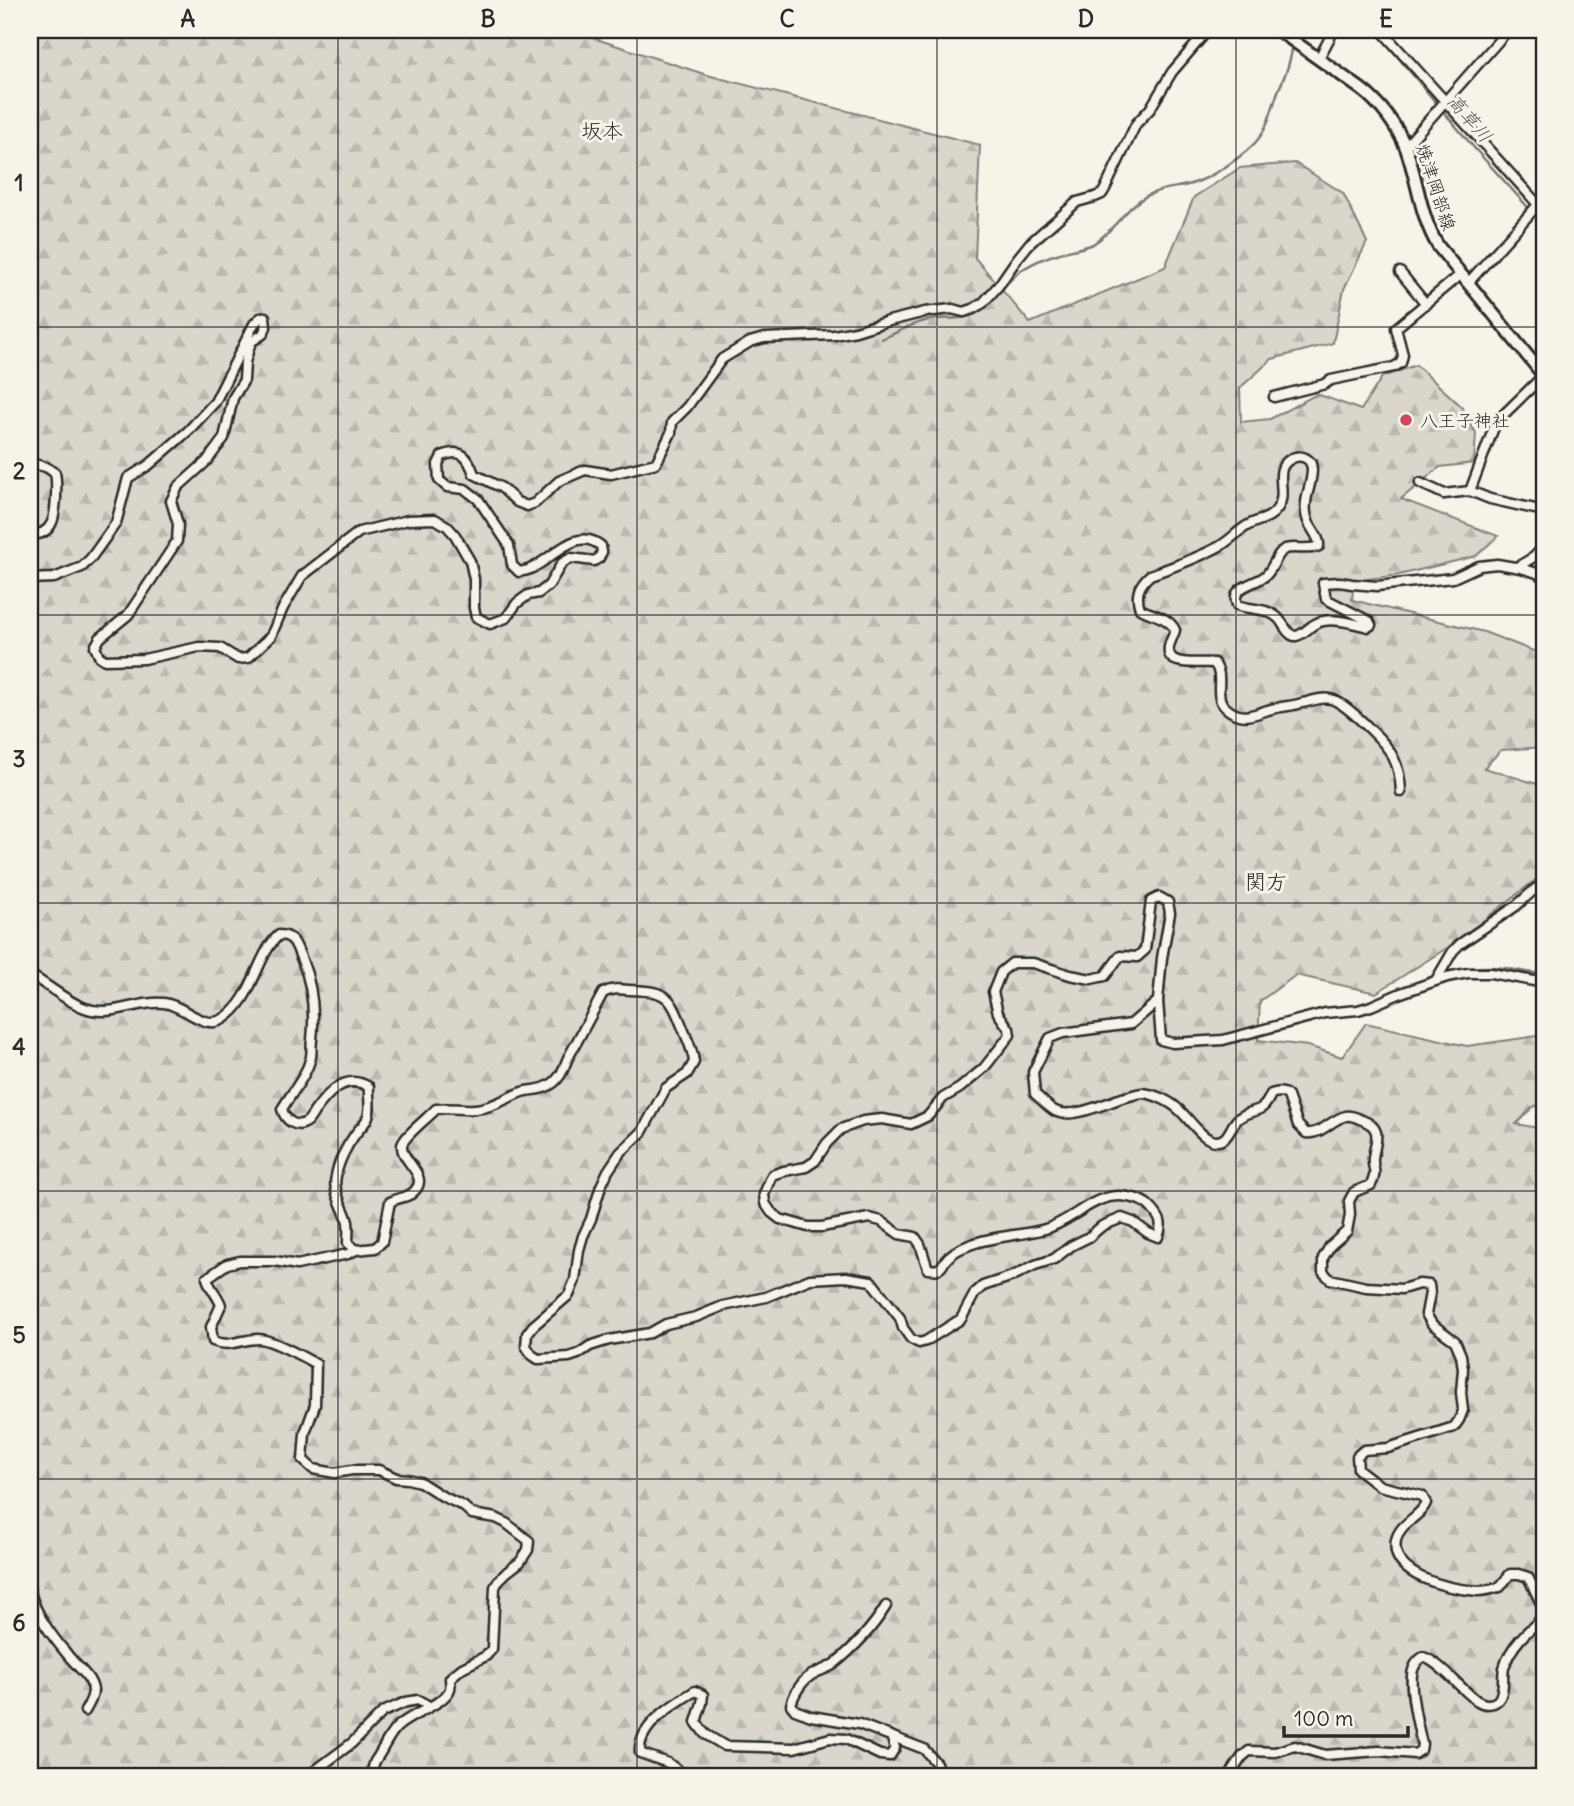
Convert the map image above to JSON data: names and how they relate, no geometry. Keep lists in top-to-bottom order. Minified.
{"streets":{"main road":["焼津岡部線"]},"districts":["坂本","関方"],"water":["高草川"],"places":["八王子神社"],"scale_bar":"100 m","grid":{"columns":["A","B","C","D","E"],"rows":["1","2","3","4","5","6"]}}
